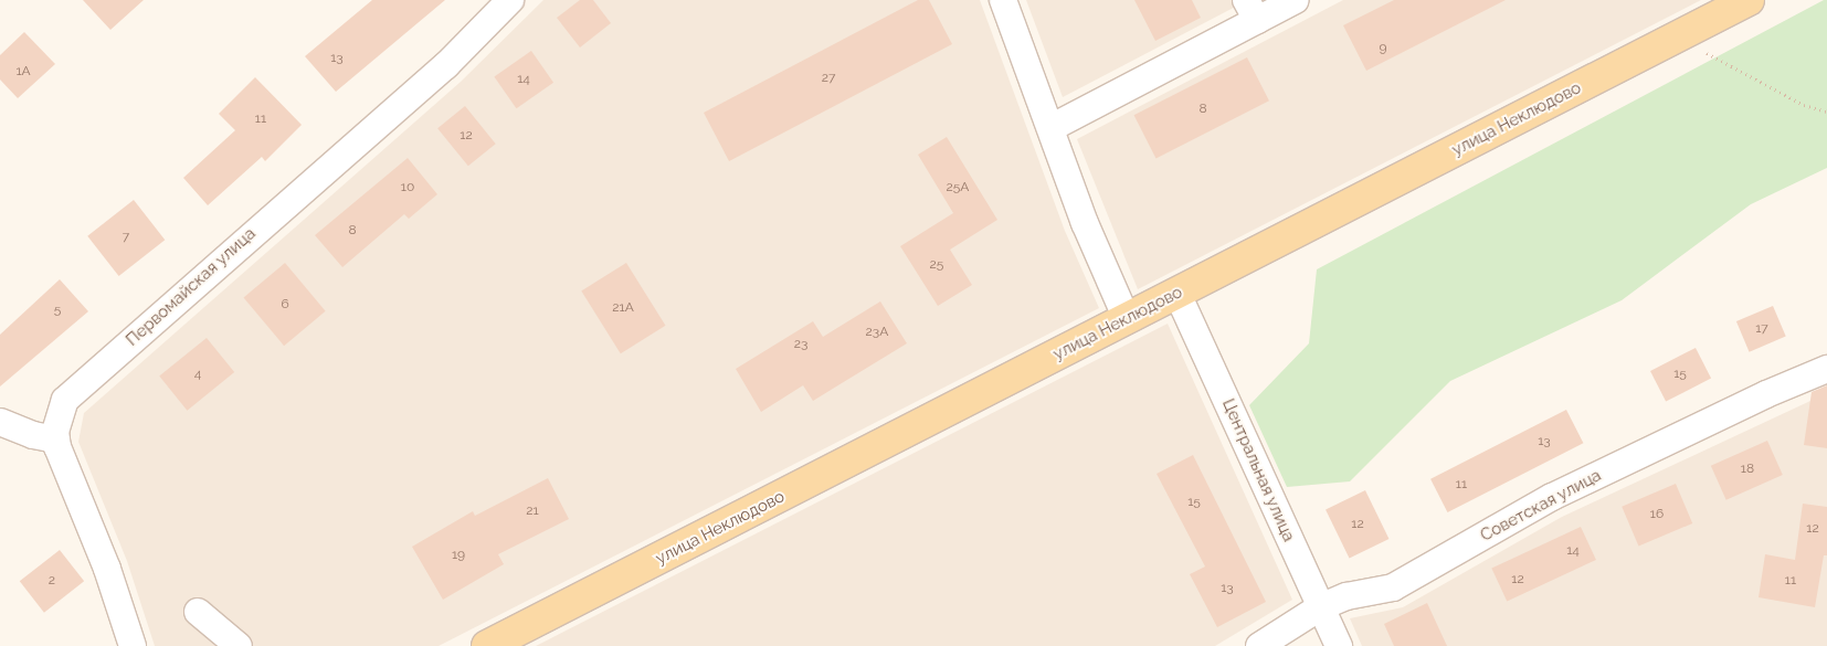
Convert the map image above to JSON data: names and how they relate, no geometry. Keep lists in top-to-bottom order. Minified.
{"streets":{"main road":["улица Неклюдово"],"street":["Первомайская улица","Центральная улица","Советская улица"]},"crossings":[["улица Неклюдово","Центральная улица"],["Центральная улица","Советская улица"]],"house_numbers":["9","13","1А","27","14","8","11","12","10","25А","8","7","25","6","21А","5","17","23А","23","4","15","13","18","11","15","21","16","12","12","14","19","12","2","11","13"]}
